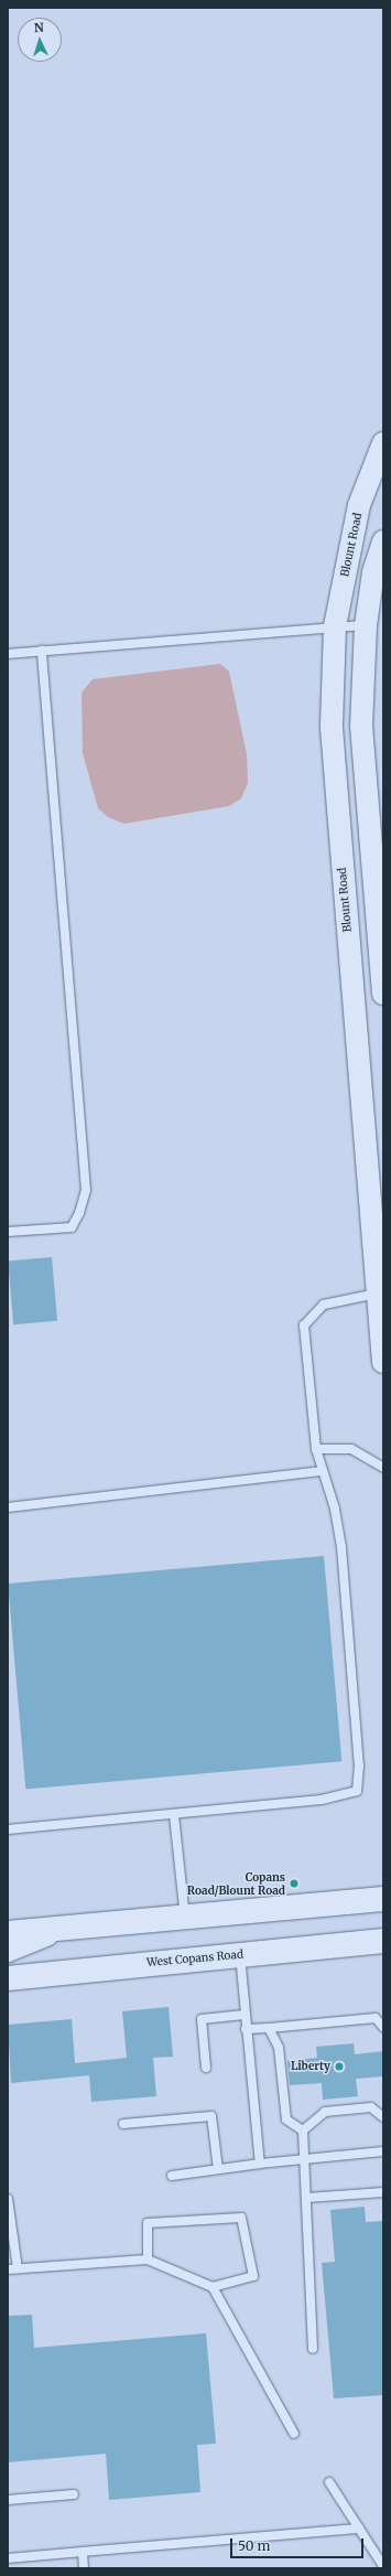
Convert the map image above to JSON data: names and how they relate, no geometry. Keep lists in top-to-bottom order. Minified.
{"streets":{"main road":["West Copans Road"],"street":["Blount Road"]},"places":["Copans Road/Blount Road","Liberty"],"scale_bar":"50 m","north":"top"}
